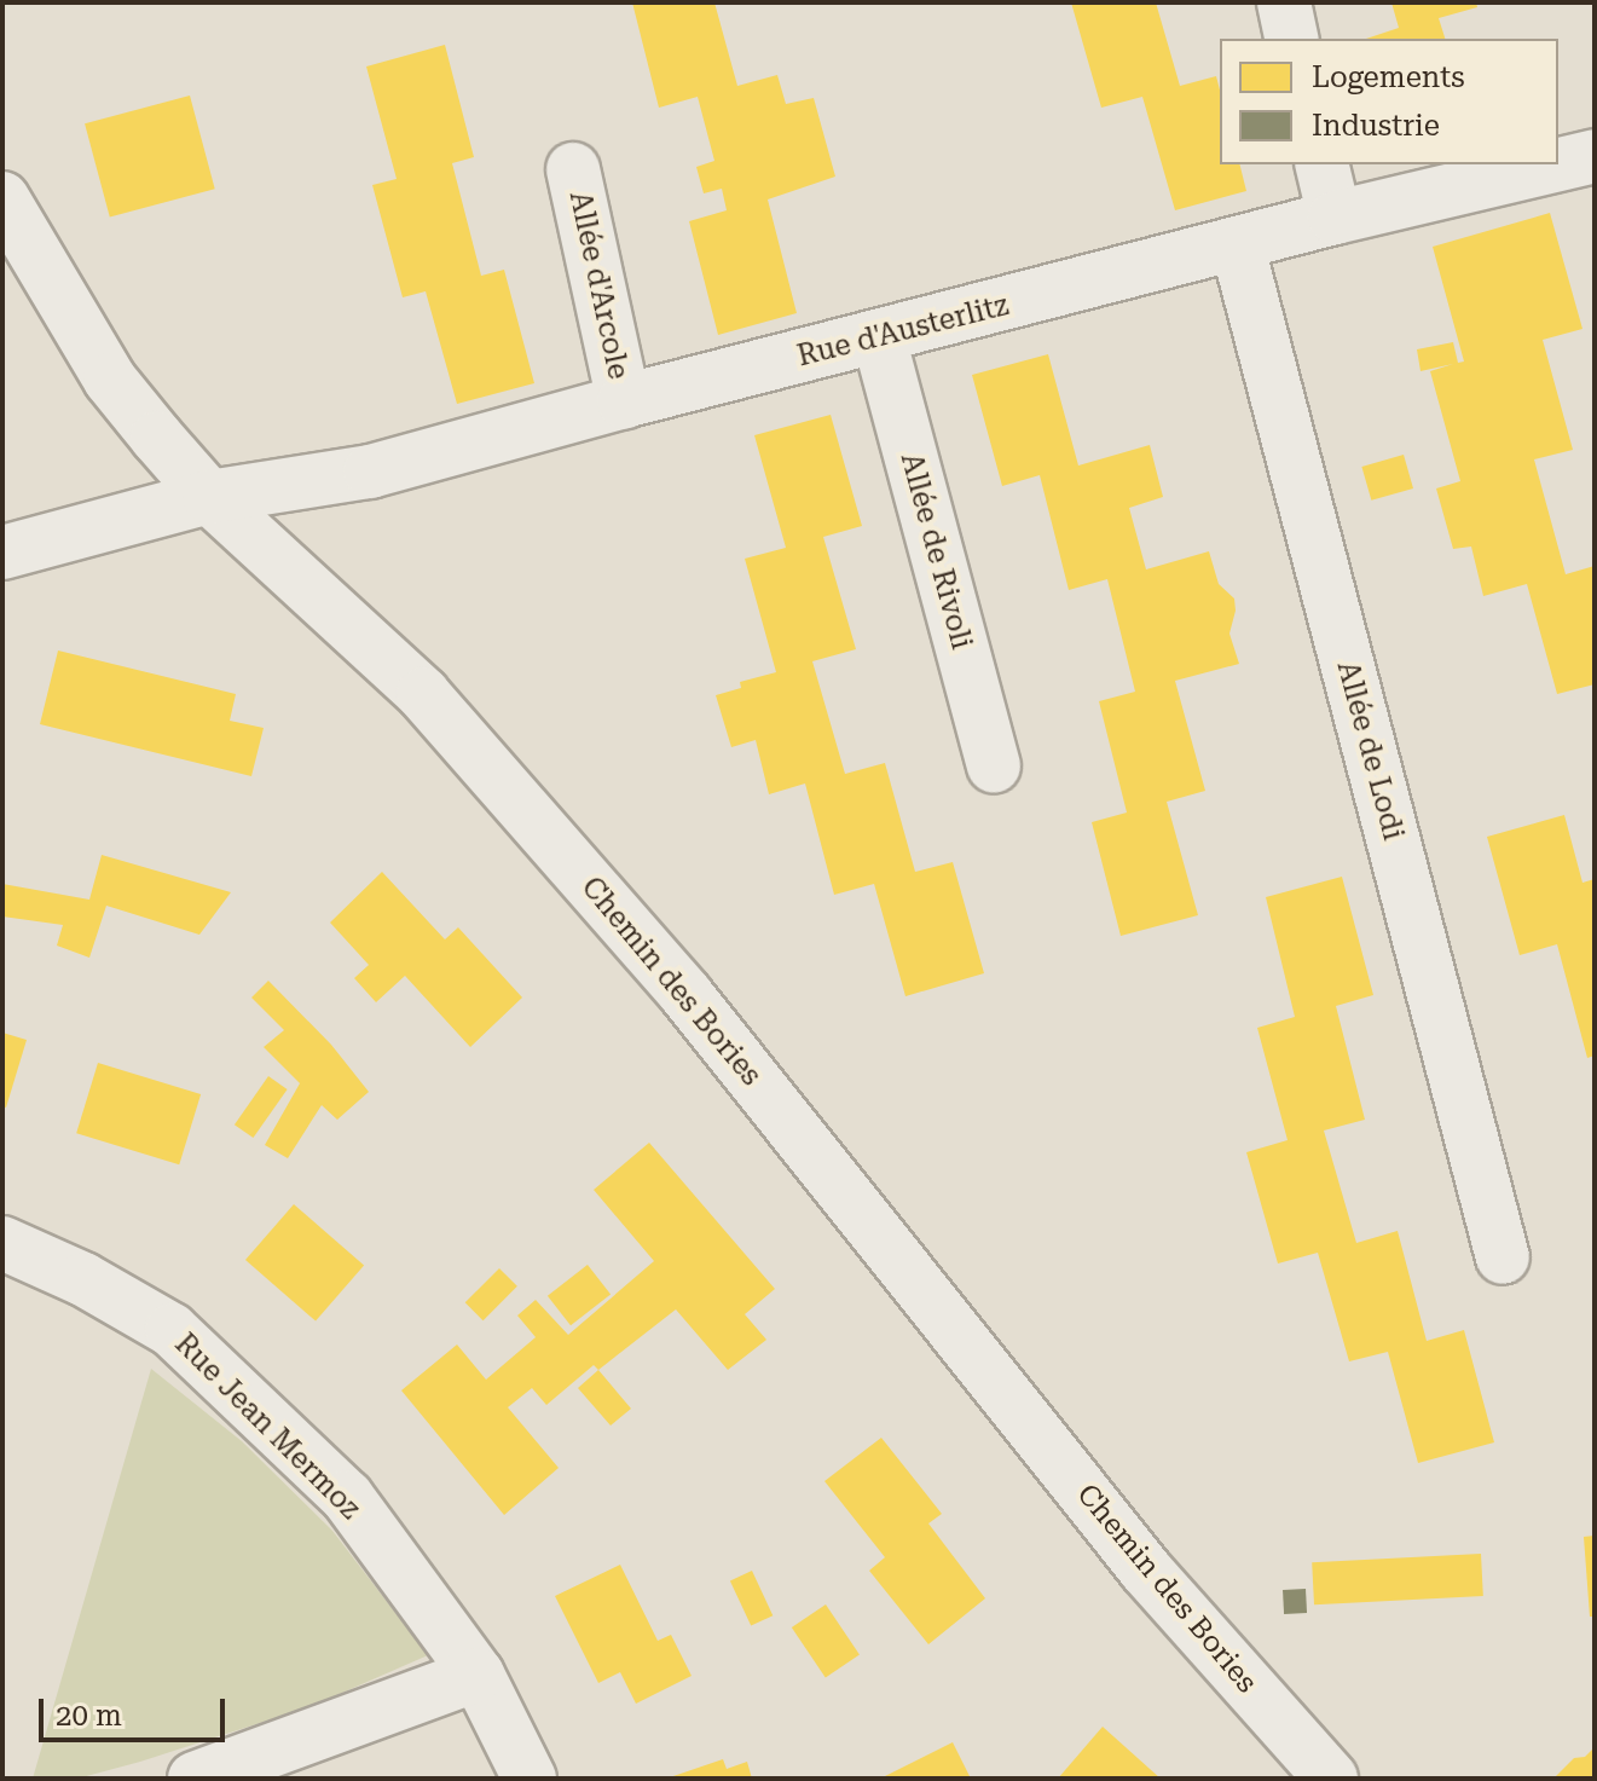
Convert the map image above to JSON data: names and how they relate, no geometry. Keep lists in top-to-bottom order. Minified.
{"streets":{"street":["Allée d'Arcole","Rue d'Austerlitz","Allée de Rivoli","Allée de Lodi","Chemin des Bories","Rue Jean Mermoz"]},"crossings":[["Allée d'Arcole","Rue d'Austerlitz"],["Rue d'Austerlitz","Allée de Rivoli"],["Rue d'Austerlitz","Allée de Lodi"],["Rue d'Austerlitz","Chemin des Bories"]],"legend":["Logements","Industrie"],"scale_bar":"20 m"}
